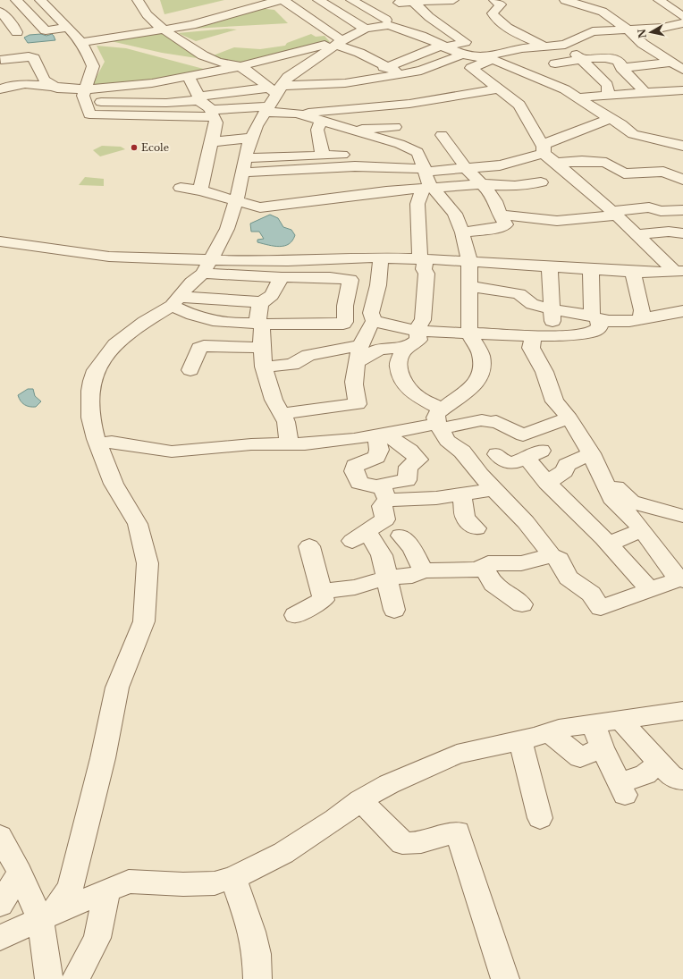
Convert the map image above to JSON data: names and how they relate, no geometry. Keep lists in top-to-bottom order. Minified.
{"places":["Ecole"],"north":"left"}
